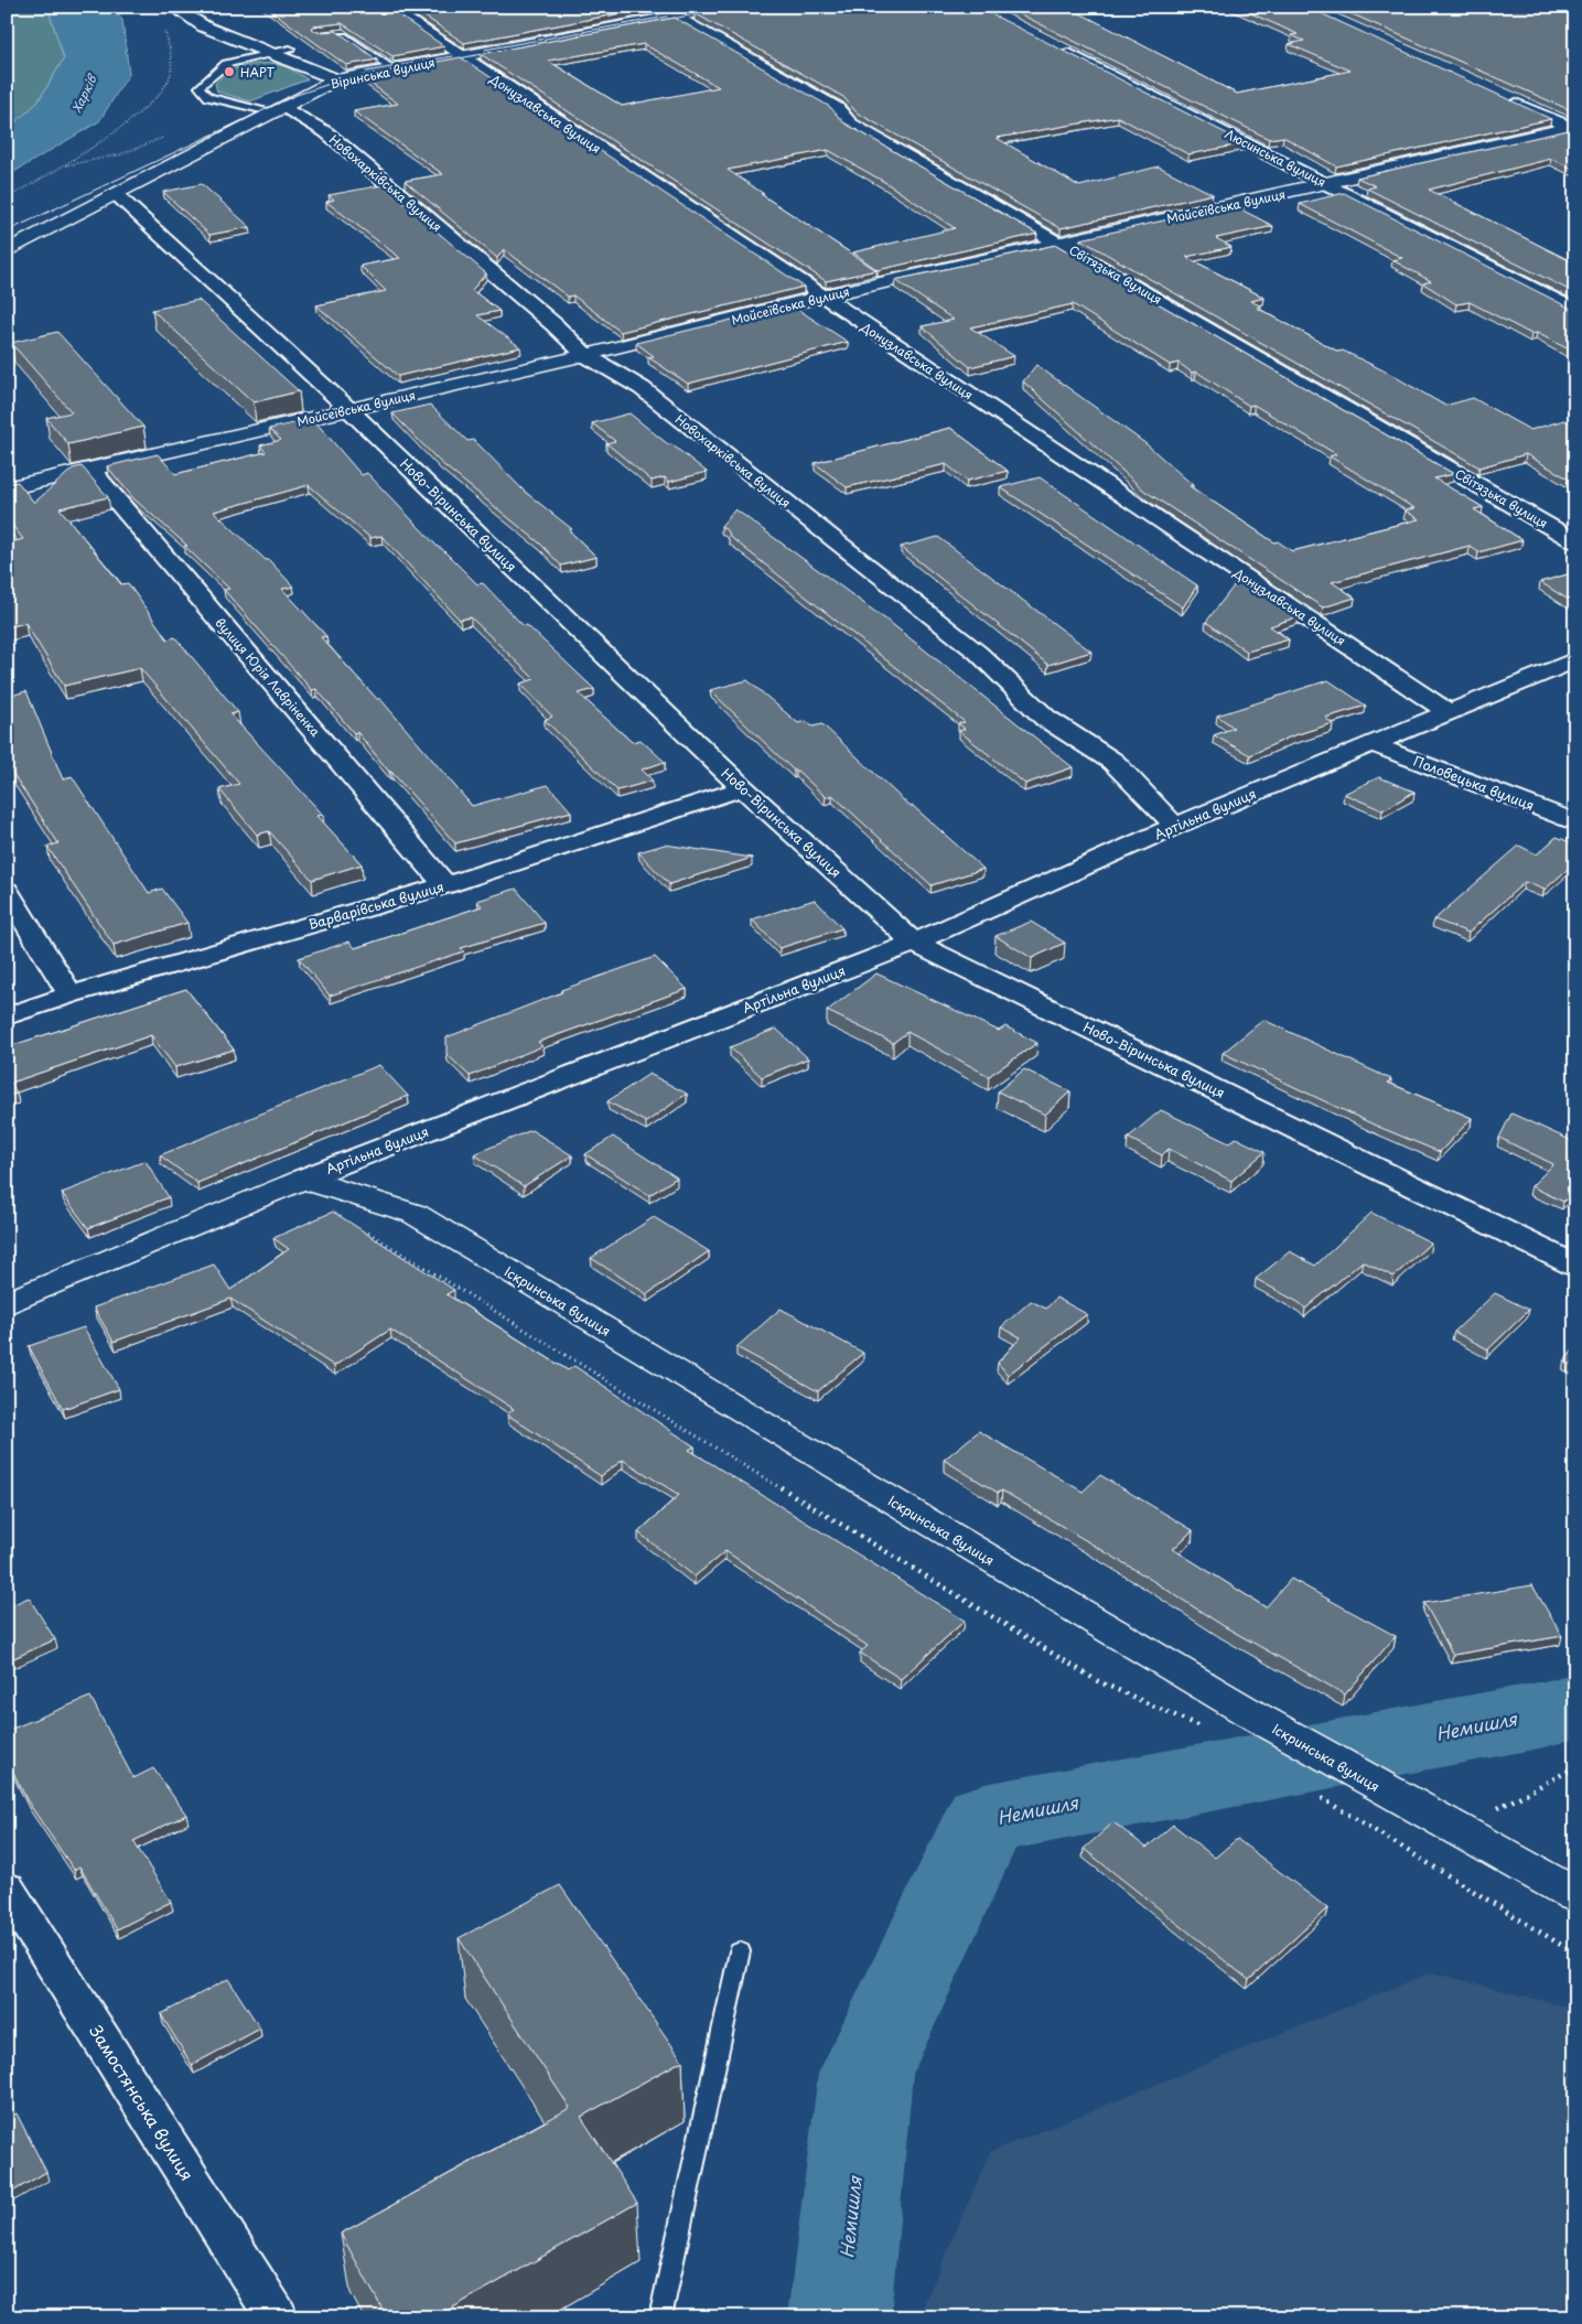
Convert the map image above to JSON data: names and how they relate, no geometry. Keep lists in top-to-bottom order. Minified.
{"streets":{"main road":["Віринська вулиця","Мойсеївська вулиця","Артільна вулиця","Іскринська вулиця"],"street":["Донузлавська вулиця","Люсинська вулиця","Новохарківська вулиця","Світязька вулиця","Ново-Віринська вулиця","вулиця Юрія Лавріненка","Половецька вулиця","Варварівська вулиця","Замостянська вулиця"]},"crossings":[["Віринська вулиця","Донузлавська вулиця"],["Віринська вулиця","Новохарківська вулиця"],["Віринська вулиця","Світязька вулиця"],["Віринська вулиця","Ново-Віринська вулиця"],["Донузлавська вулиця","Мойсеївська вулиця"],["Донузлавська вулиця","Артільна вулиця"],["Люсинська вулиця","Мойсеївська вулиця"],["Новохарківська вулиця","Мойсеївська вулиця"],["Новохарківська вулиця","Артільна вулиця"],["Мойсеївська вулиця","Світязька вулиця"],["Мойсеївська вулиця","Ново-Віринська вулиця"],["Мойсеївська вулиця","вулиця Юрія Лавріненка"],["Ново-Віринська вулиця","Артільна вулиця"],["Ново-Віринська вулиця","Варварівська вулиця"],["вулиця Юрія Лавріненка","Варварівська вулиця"],["Половецька вулиця","Артільна вулиця"],["Артільна вулиця","Іскринська вулиця"]],"water":["Харків","Немишля"],"places":["НАРТ"]}
